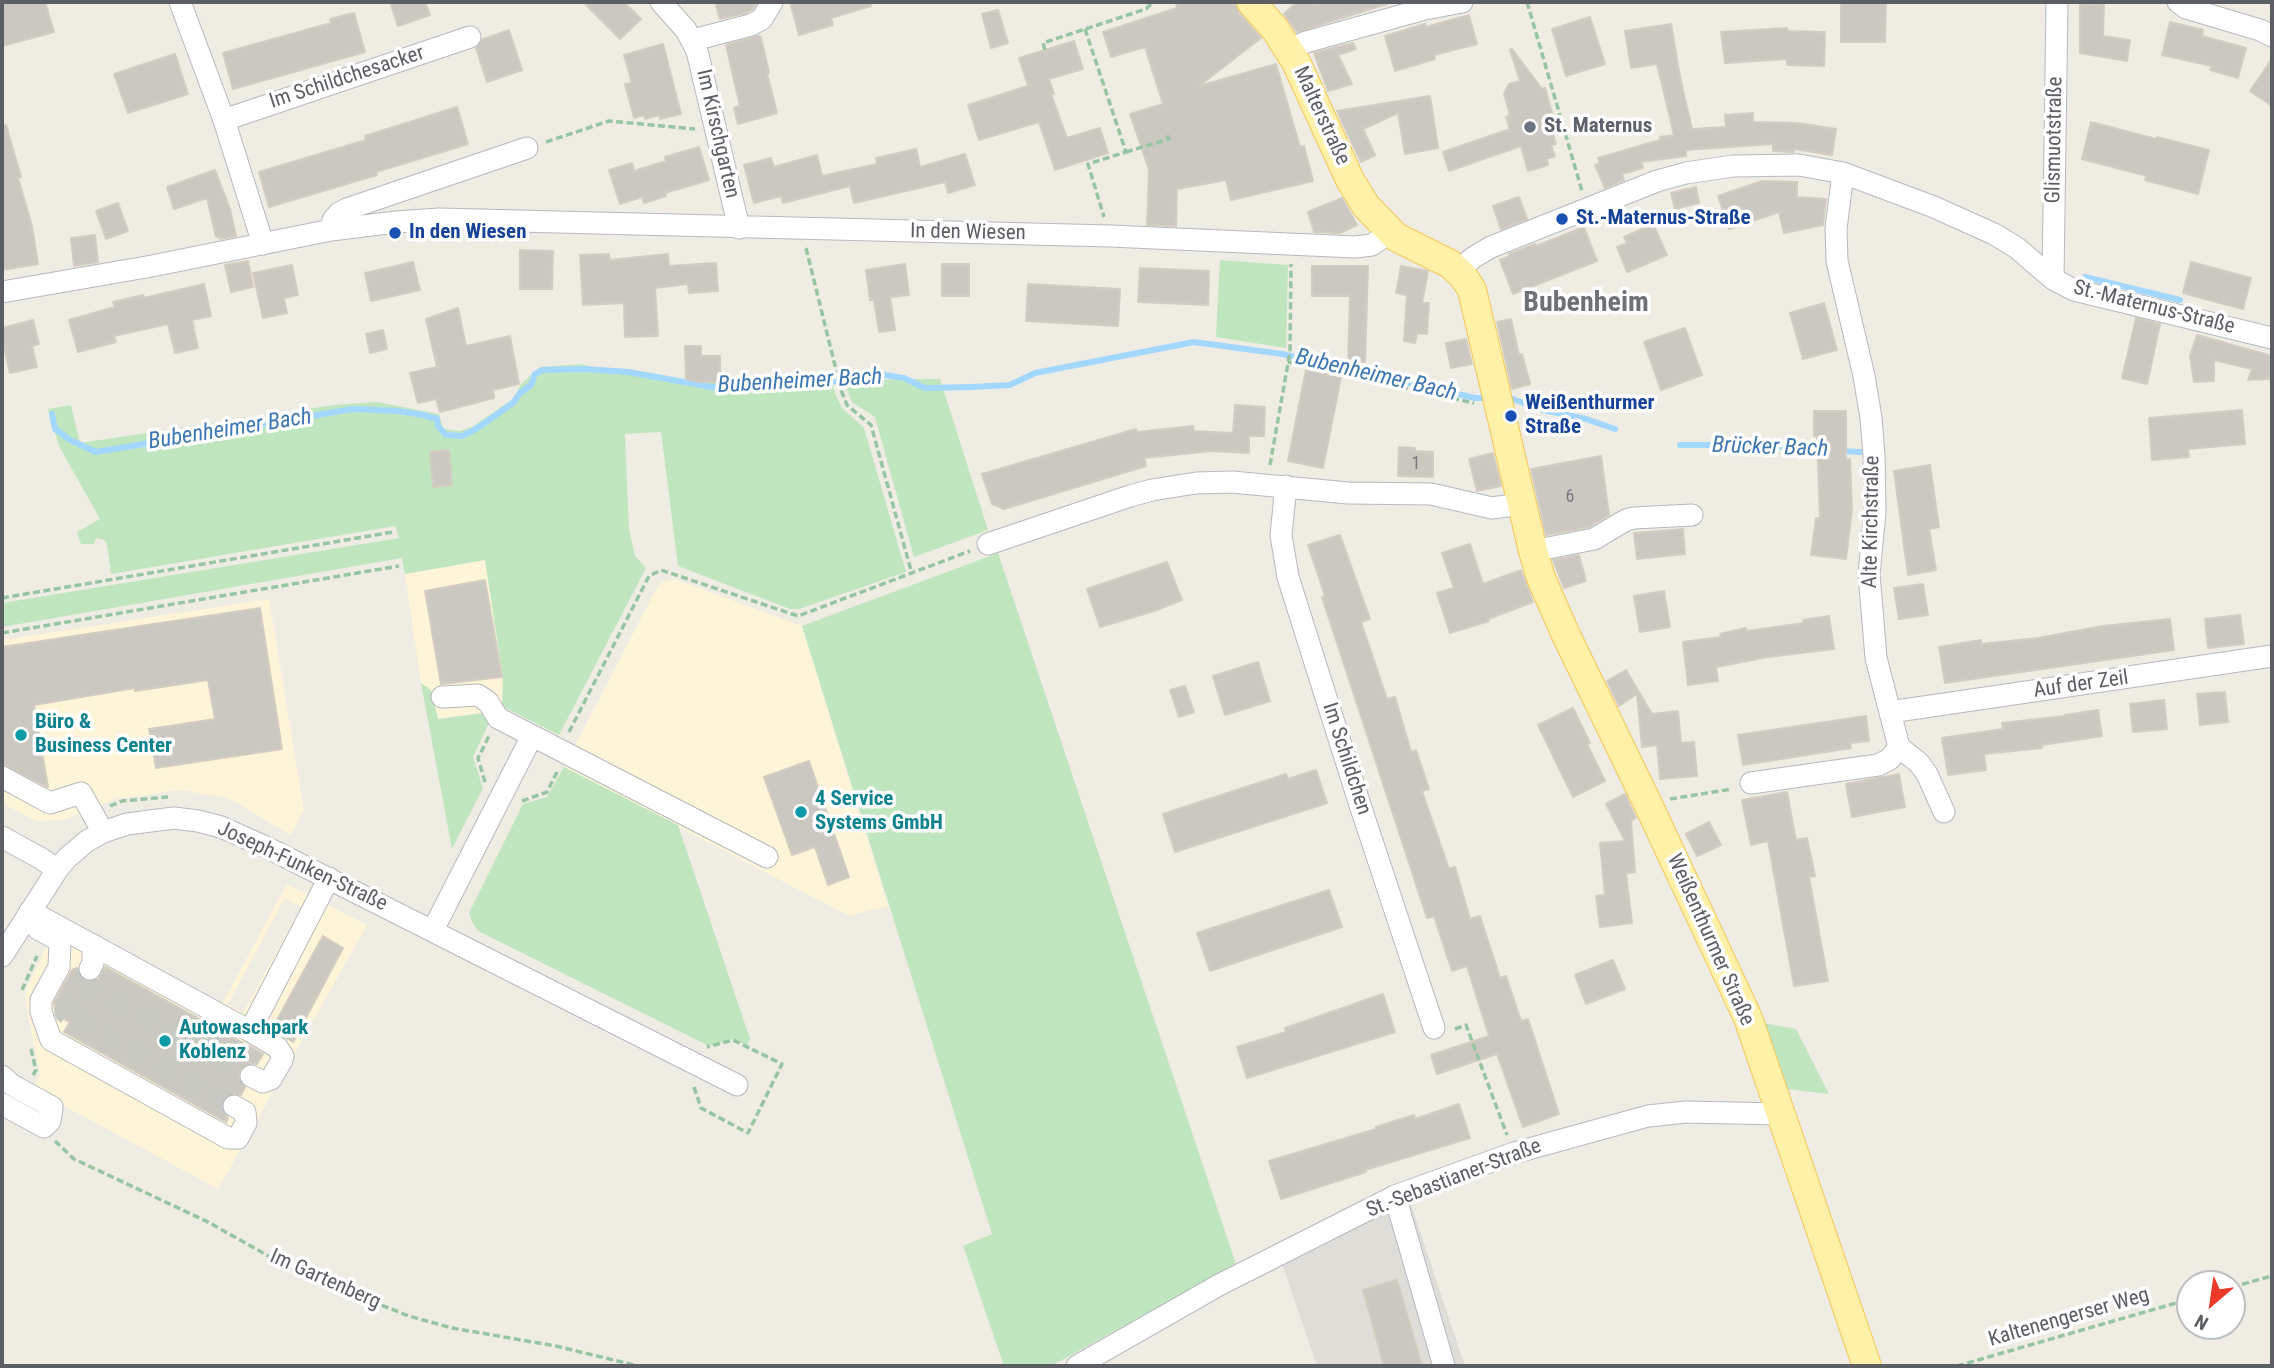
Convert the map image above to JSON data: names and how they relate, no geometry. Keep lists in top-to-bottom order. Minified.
{"streets":{"main road":["Malterstraße","Weißenthurmer Straße"],"street":["Im Schildchesacker","Im Kirschgarten","Glismuotstraße","In den Wiesen","St.-Maternus-Straße","Alte Kirchstraße","Auf der Zeil","Im Schildchen","Joseph-Funken-Straße","St.-Sebastianer-Straße"],"path":["Im Gartenberg","Kaltenengerser Weg"]},"crossings":[["Malterstraße","In den Wiesen"],["Malterstraße","Weißenthurmer Straße"],["Im Kirschgarten","In den Wiesen"],["Glismuotstraße","St.-Maternus-Straße"],["In den Wiesen","Weißenthurmer Straße"],["St.-Maternus-Straße","Alte Kirchstraße"],["St.-Maternus-Straße","Weißenthurmer Straße"],["Alte Kirchstraße","Auf der Zeil"],["Weißenthurmer Straße","St.-Sebastianer-Straße"]],"districts":["Bubenheim"],"water":["Bubenheimer Bach","Brücker Bach"],"places":["St. Maternus","St.-Maternus-Straße","In den Wiesen","Weißenthurmer Straße","Büro & Business Center","4 Service Systems GmbH","Autowaschpark Koblenz"],"house_numbers":["1","6"],"north":"bottom left"}
